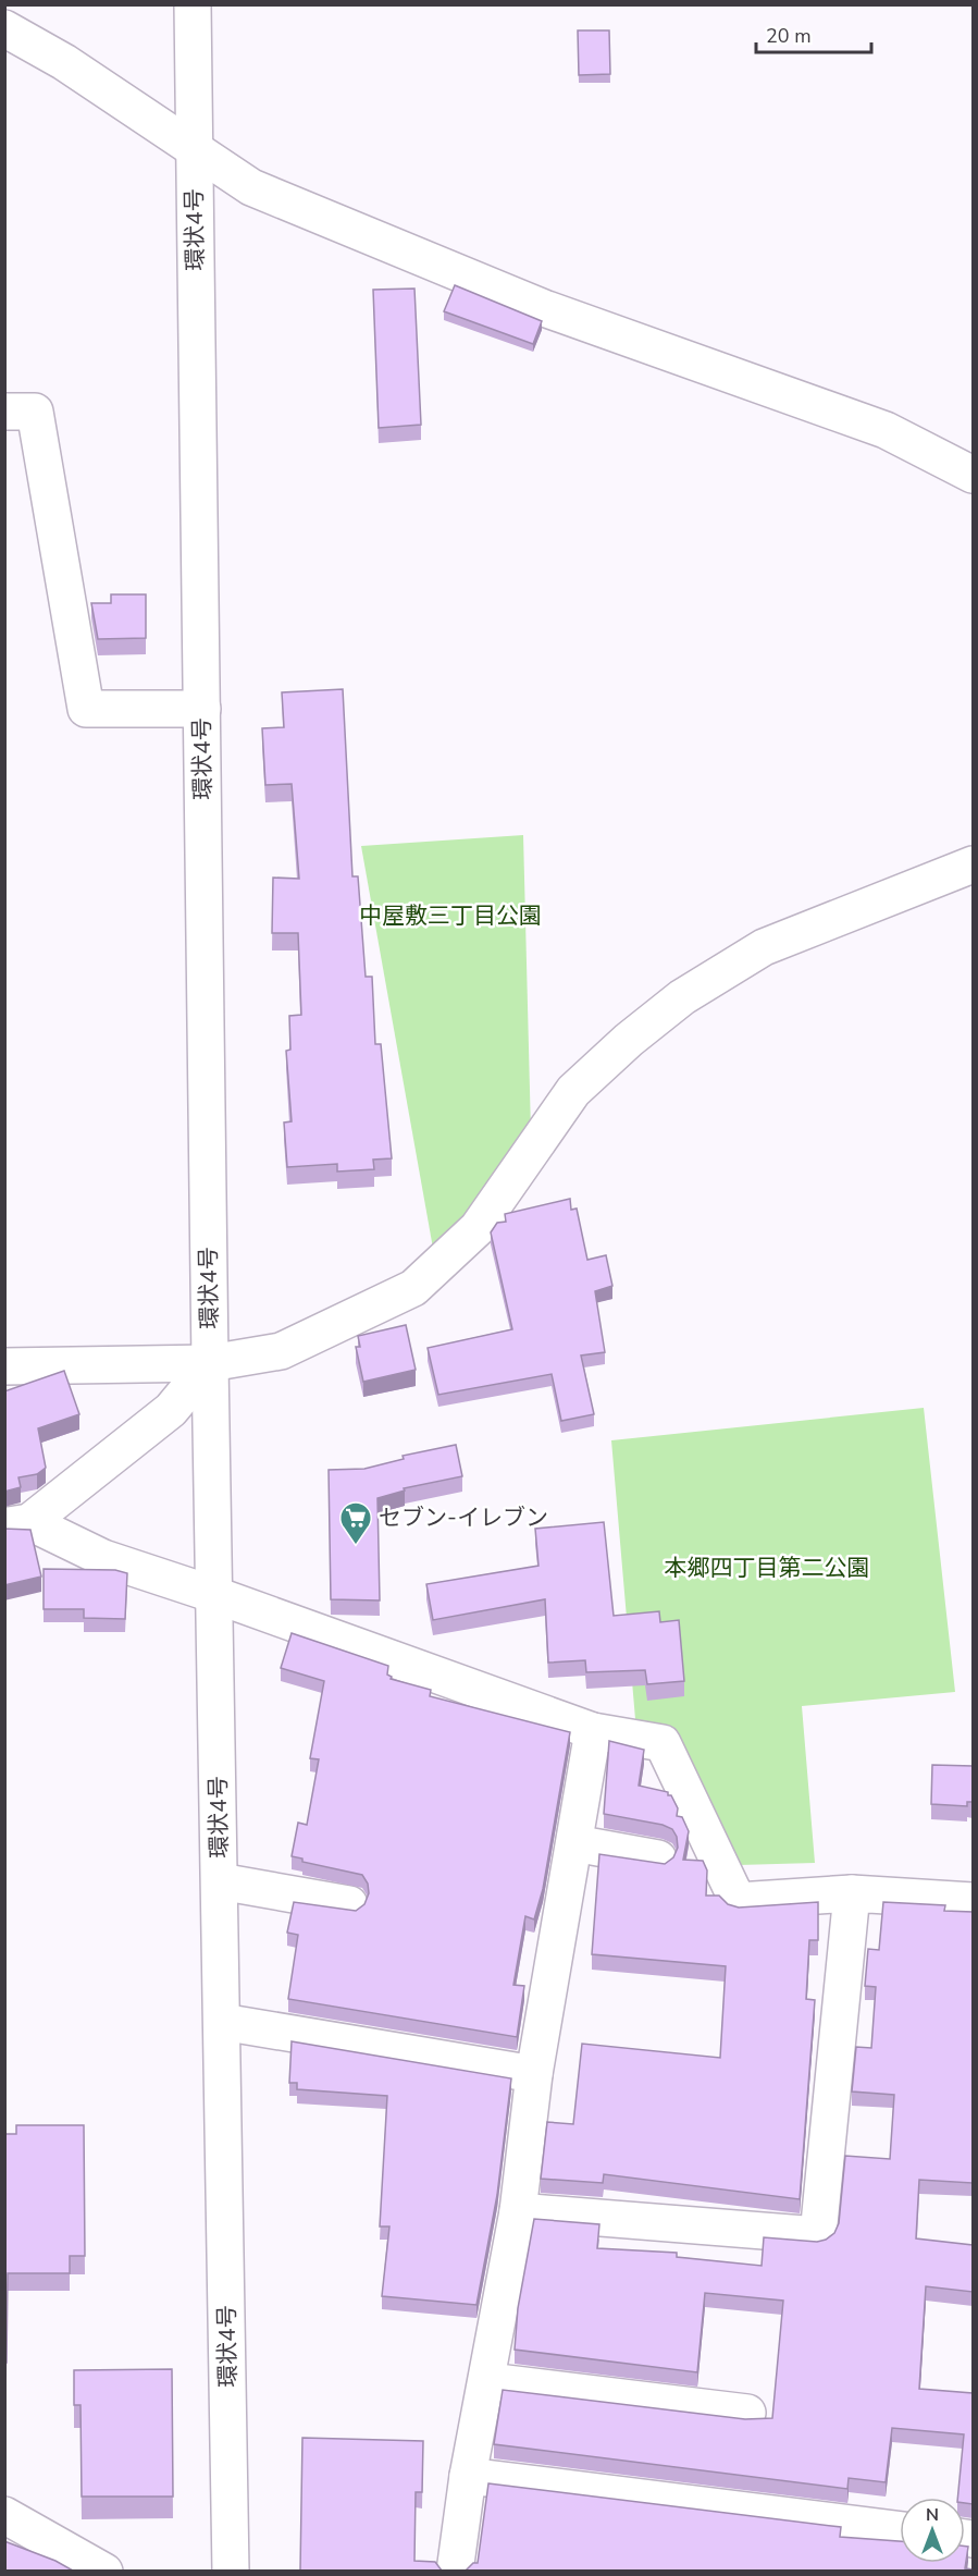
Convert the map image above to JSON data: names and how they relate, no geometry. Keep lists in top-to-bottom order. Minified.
{"streets":{"street":["環状4号"]},"parks":["中屋敷三丁目公園","本郷四丁目第二公園"],"places":{"supermarket":["セブン-イレブン"]},"scale_bar":"20 m","north":"top"}
